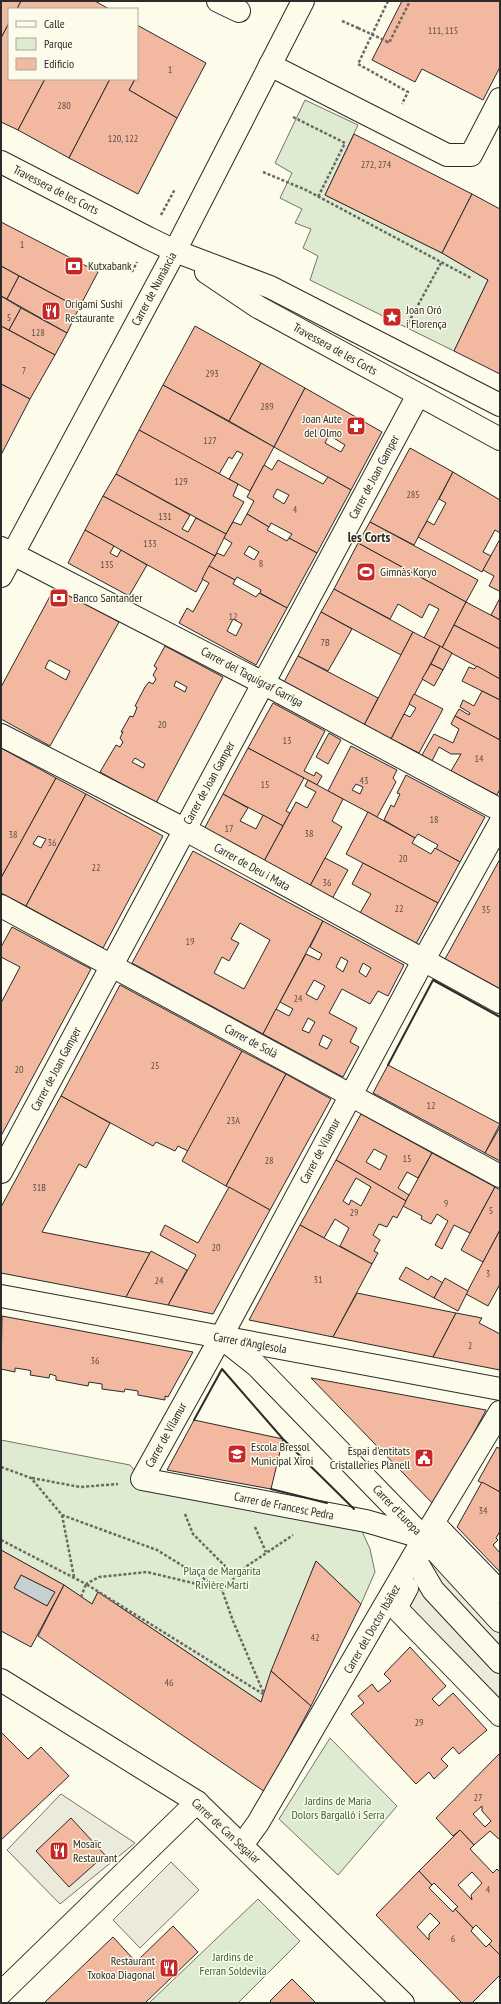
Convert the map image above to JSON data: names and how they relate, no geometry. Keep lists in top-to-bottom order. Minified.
{"streets":{"street":["Travessera de les Corts","Carrer de Numància","Carrer de Joan Gamper","Carrer del Taquígraf Garriga","Carrer de Deu i Mata","Carrer de Solà","Carrer de Vilamur","Carrer d'Anglesola","Carrer de Francesc Pedra","Carrer d'Europa","Carrer del Doctor Ibáñez","Carrer de Can Segalar"]},"crossings":[["Travessera de les Corts","Carrer de Numància"],["Travessera de les Corts","Carrer de Joan Gamper"],["Carrer de Numància","Carrer del Taquígraf Garriga"],["Carrer de Joan Gamper","Carrer del Taquígraf Garriga"],["Carrer de Joan Gamper","Carrer de Deu i Mata"],["Carrer de Joan Gamper","Carrer de Solà"],["Carrer de Deu i Mata","Carrer de Vilamur"],["Carrer de Solà","Carrer de Vilamur"],["Carrer de Vilamur","Carrer d'Anglesola"],["Carrer de Vilamur","Carrer de Francesc Pedra"],["Carrer de Vilamur","Carrer d'Europa"],["Carrer d'Anglesola","Carrer d'Europa"],["Carrer de Francesc Pedra","Carrer d'Europa"],["Carrer de Francesc Pedra","Carrer del Doctor Ibáñez"],["Carrer d'Europa","Carrer del Doctor Ibáñez"],["Carrer del Doctor Ibáñez","Carrer de Can Segalar"]],"districts":["les Corts"],"parks":["Plaça de Margarita Rivière Martí","Jardins de Maria Dolors Bargalló i Serra","Jardins de Ferran Soldevila"],"places":{"bank":["Kutxabank","Banco Santander"],"restaurant":["Origami Sushi Restaurante","Mosaïc Restaurant","Restaurant Txokoa Diagonal"],"place":["Joan Oró i Florença"],"pharmacy":["Joan Aute del Olmo"],"sports":["Gimnàs Koryo"],"school or university":["Escola Bressol Municipal Xiroi"],"public building":["Espai d'entitats Cristalleries Planell"]},"house_numbers":["111, 115","1","280","120, 122","272, 274","1","5","128","7","293","289","127","129","285","4","131","133","8","135","12","7B","20","13","14","43","15","18","17","38","38","36","20","22","36","22","35","19","24","25","20","12","23A","15","28","31B","9","5","29","20","3","31","24","2","36","34","42","46","29","27","4","6"],"legend":["Calle","Parque","Edificio"]}
